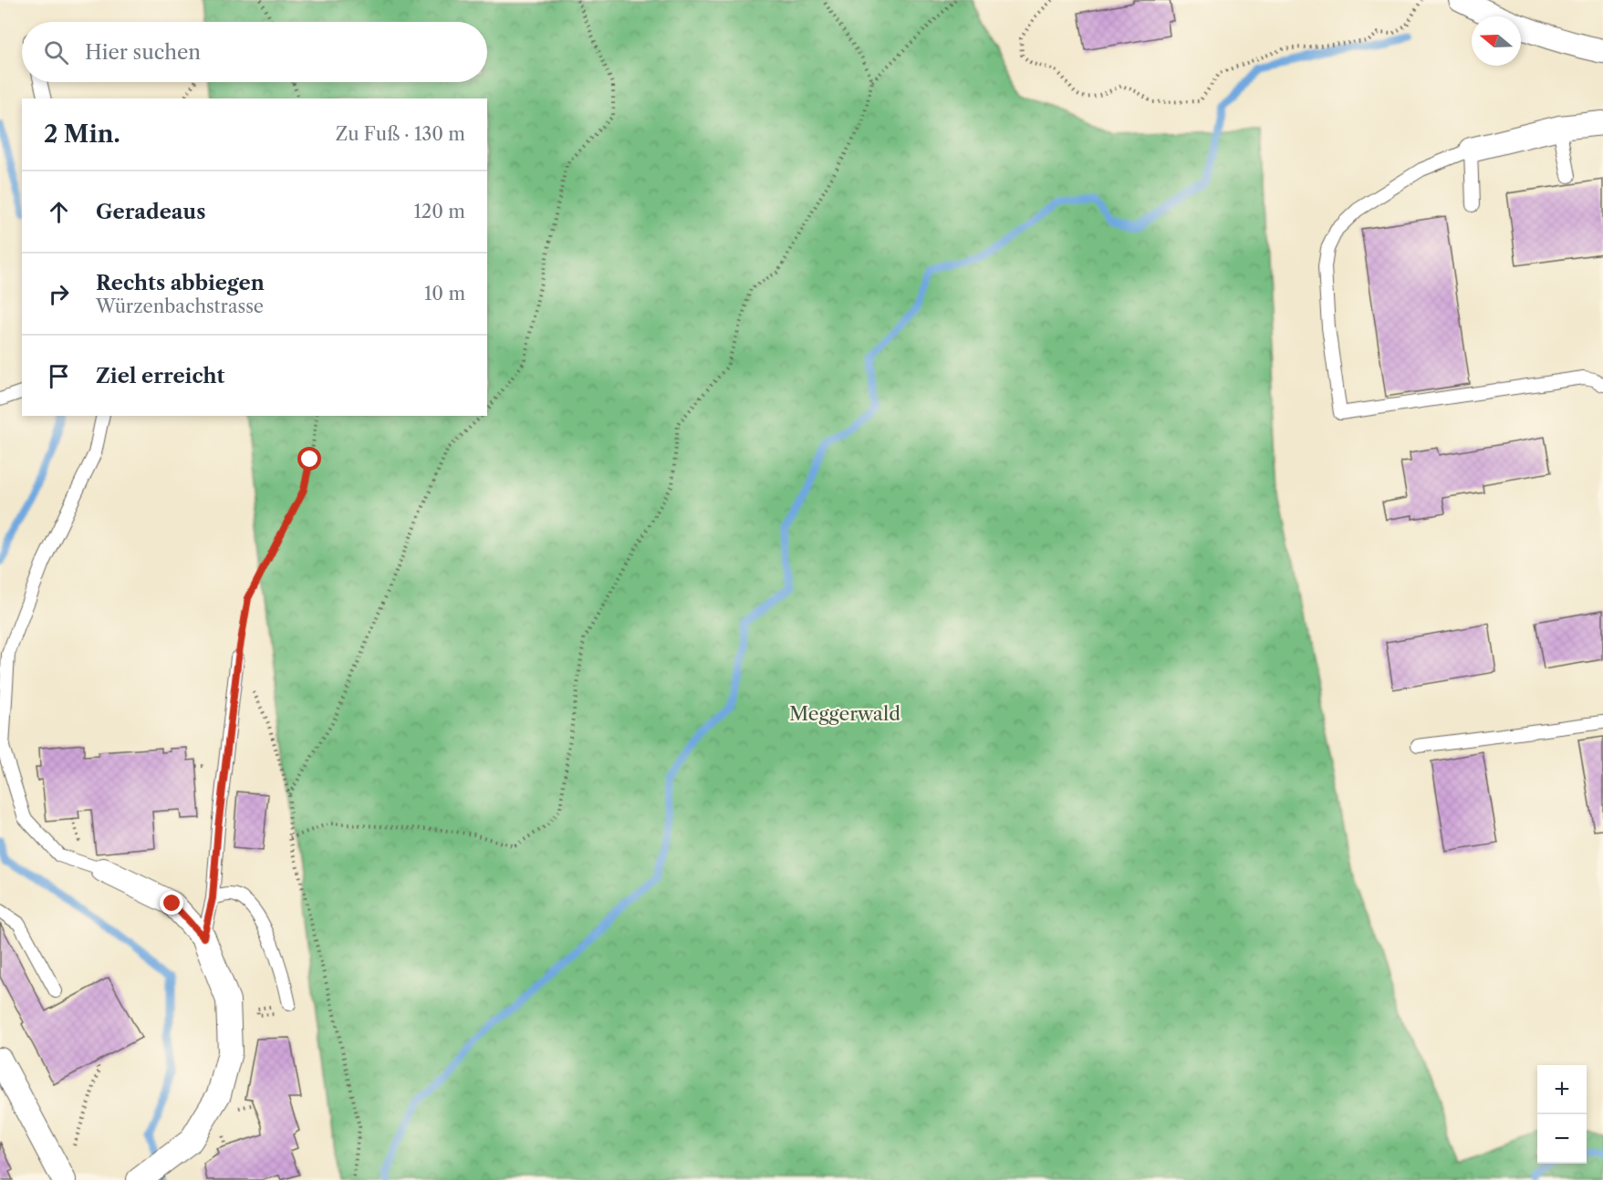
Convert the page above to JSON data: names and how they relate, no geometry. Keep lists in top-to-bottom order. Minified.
{"parks":["Meggerwald"],"north":"left","page":{"search":"Hier suchen","heading":["2 Min.","Zu Fuß · 130 m"],"list":[["Geradeaus","120 m"],["Rechts abbiegen","Würzenbachstrasse","10 m"],"Ziel erreicht"],"map_buttons":["+","−"]}}
